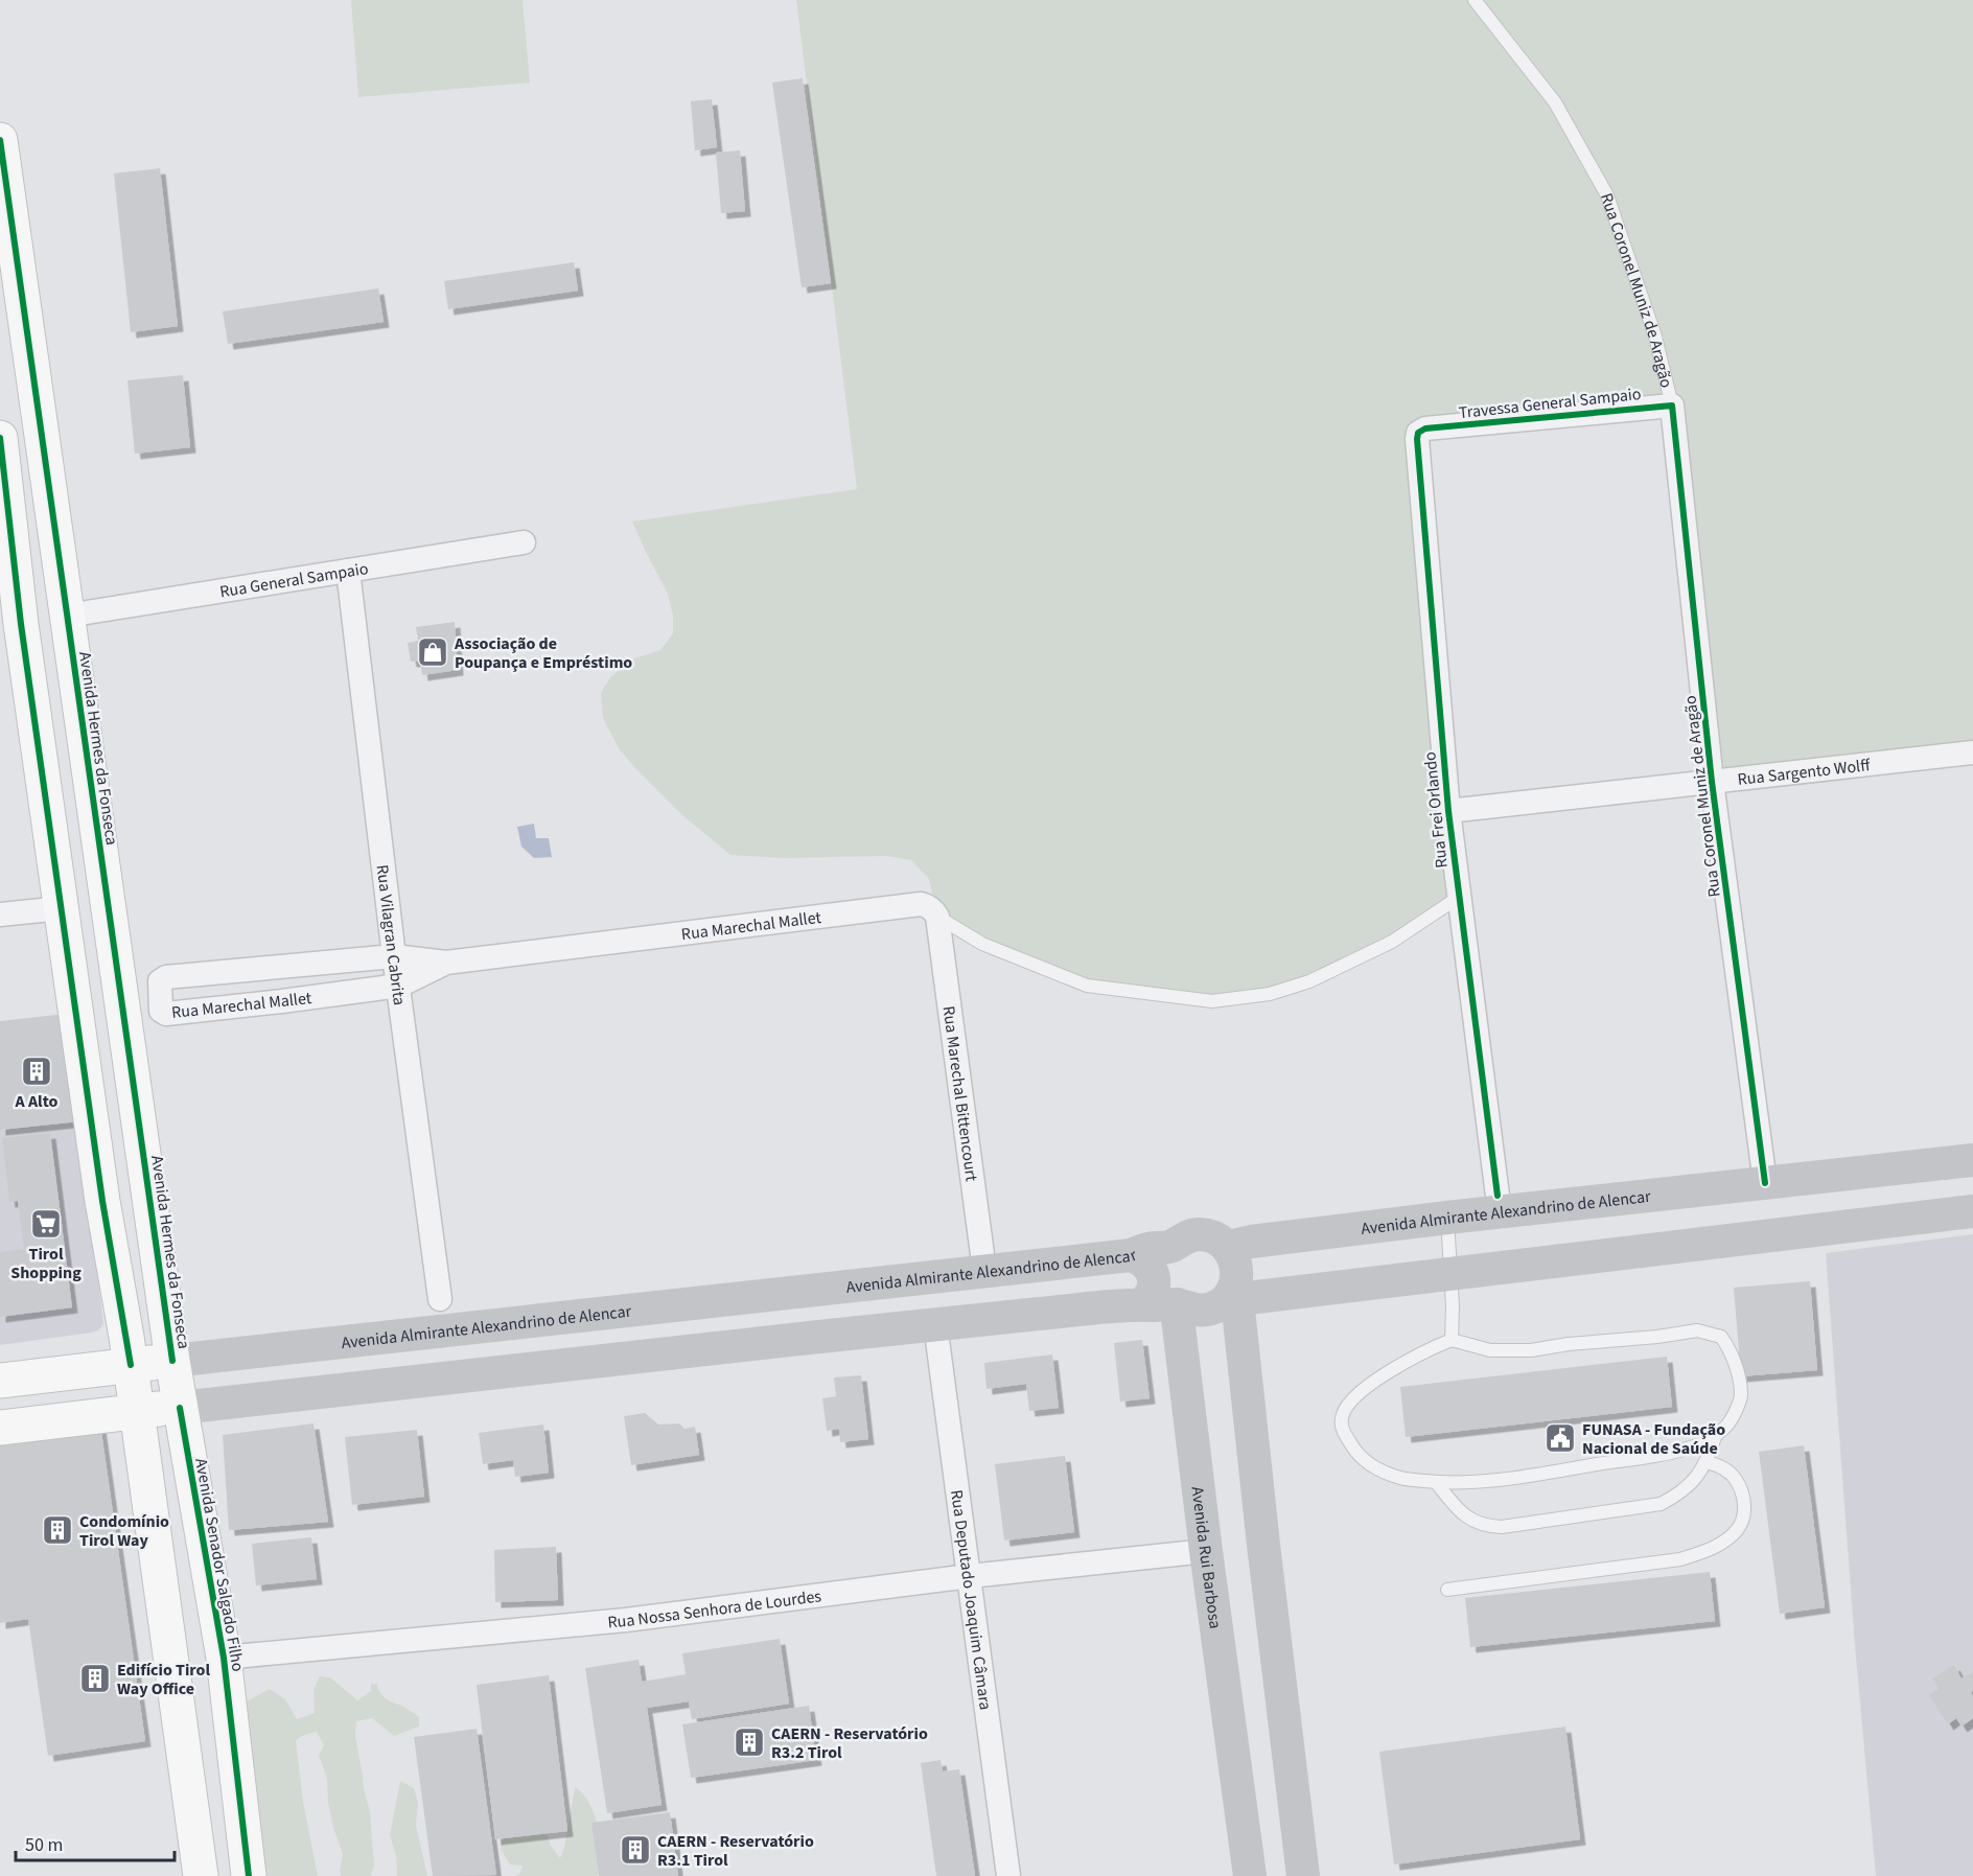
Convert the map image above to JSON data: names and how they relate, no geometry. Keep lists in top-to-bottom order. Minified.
{"streets":{"main road":["Avenida Hermes da Fonseca","Avenida Almirante Alexandrino de Alencar","Avenida Rui Barbosa","Avenida Senador Salgado Filho"],"street":["Rua Coronel Muniz de Aragão","Travessa General Sampaio","Rua General Sampaio","Rua Sargento Wolff","Rua Frei Orlando","Rua Marechal Mallet","Rua Vilagran Cabrita","Rua Marechal Bittencourt","Rua Deputado Joaquim Câmara","Rua Nossa Senhora de Lourdes"]},"crossings":[["Rua Coronel Muniz de Aragão","Travessa General Sampaio"],["Rua Coronel Muniz de Aragão","Rua Sargento Wolff"],["Rua Coronel Muniz de Aragão","Avenida Almirante Alexandrino de Alencar"],["Travessa General Sampaio","Rua Frei Orlando"],["Rua General Sampaio","Avenida Hermes da Fonseca"],["Rua General Sampaio","Rua Vilagran Cabrita"],["Avenida Hermes da Fonseca","Avenida Almirante Alexandrino de Alencar"],["Avenida Hermes da Fonseca","Avenida Senador Salgado Filho"],["Rua Sargento Wolff","Rua Frei Orlando"],["Rua Marechal Mallet","Rua Vilagran Cabrita"],["Rua Marechal Mallet","Rua Marechal Bittencourt"],["Rua Marechal Bittencourt","Avenida Almirante Alexandrino de Alencar"],["Avenida Almirante Alexandrino de Alencar","Avenida Rui Barbosa"],["Avenida Rui Barbosa","Rua Nossa Senhora de Lourdes"],["Avenida Senador Salgado Filho","Rua Nossa Senhora de Lourdes"],["Rua Deputado Joaquim Câmara","Rua Nossa Senhora de Lourdes"]],"places":{"shop":["Associação de Poupança e Empréstimo"],"building":["A Alto","Condomínio Tirol Way","Edifício Tirol Way Office","CAERN - Reservatório R3.2 Tirol","CAERN - Reservatório R3.1 Tirol"],"supermarket":["Tirol Shopping"],"public building":["FUNASA - Fundação Nacional de Saúde"]},"scale_bar":"50 m"}
